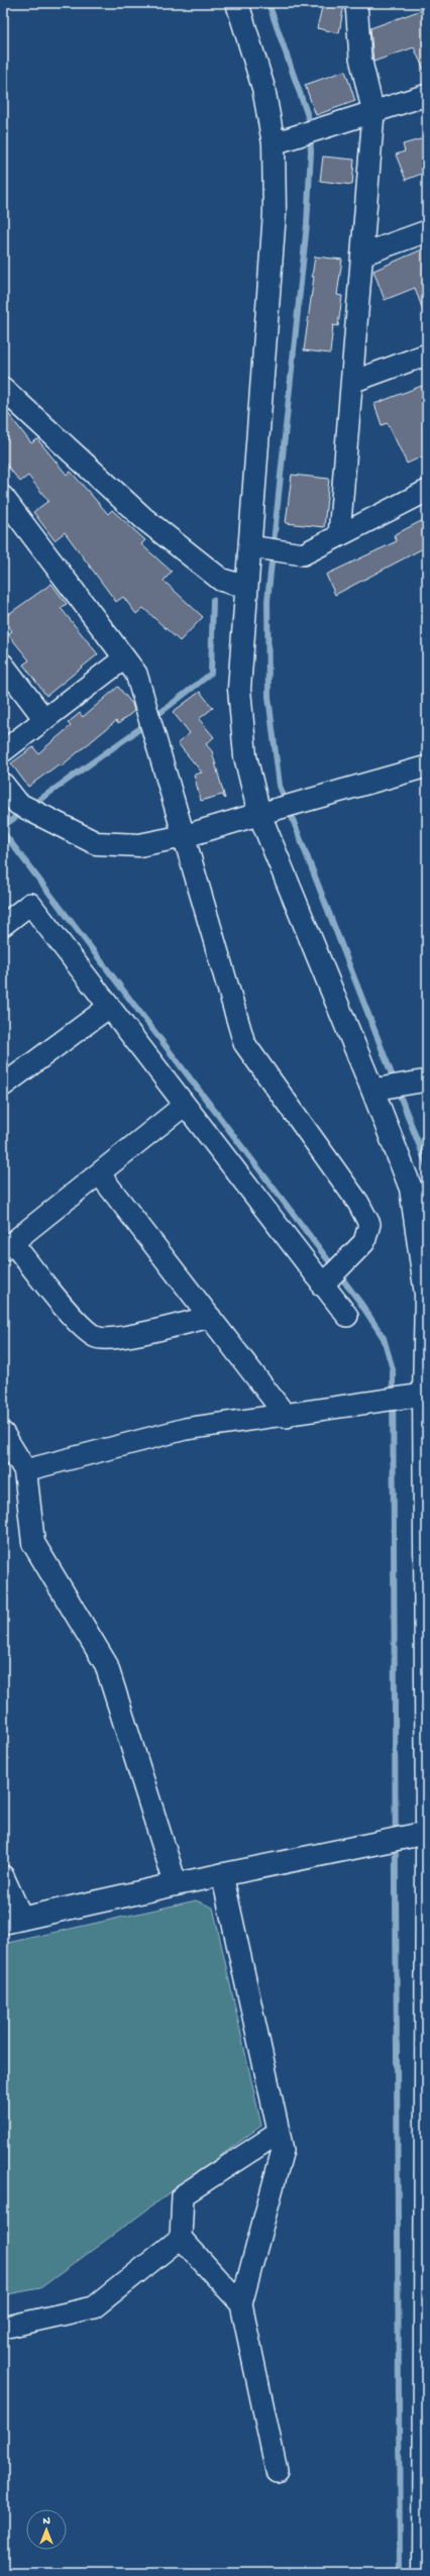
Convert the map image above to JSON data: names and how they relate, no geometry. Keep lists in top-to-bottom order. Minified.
{"north":"top"}
